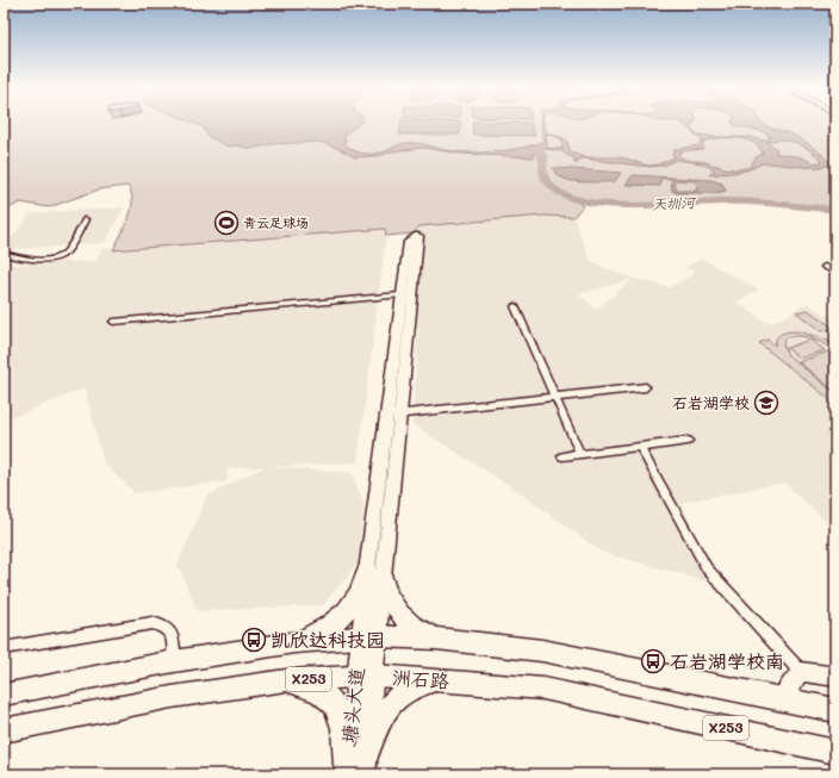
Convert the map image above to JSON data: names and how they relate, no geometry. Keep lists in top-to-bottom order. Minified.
{"streets":{"main road":["X253","洲石路"],"street":["塘头大道"]},"crossings":[["洲石路","塘头大道"]],"water":["天圳河"],"places":{"sports":["青云足球场"],"school or university":["石岩湖学校"],"bus stop":["凯欣达科技园","石岩湖学校南"]}}
